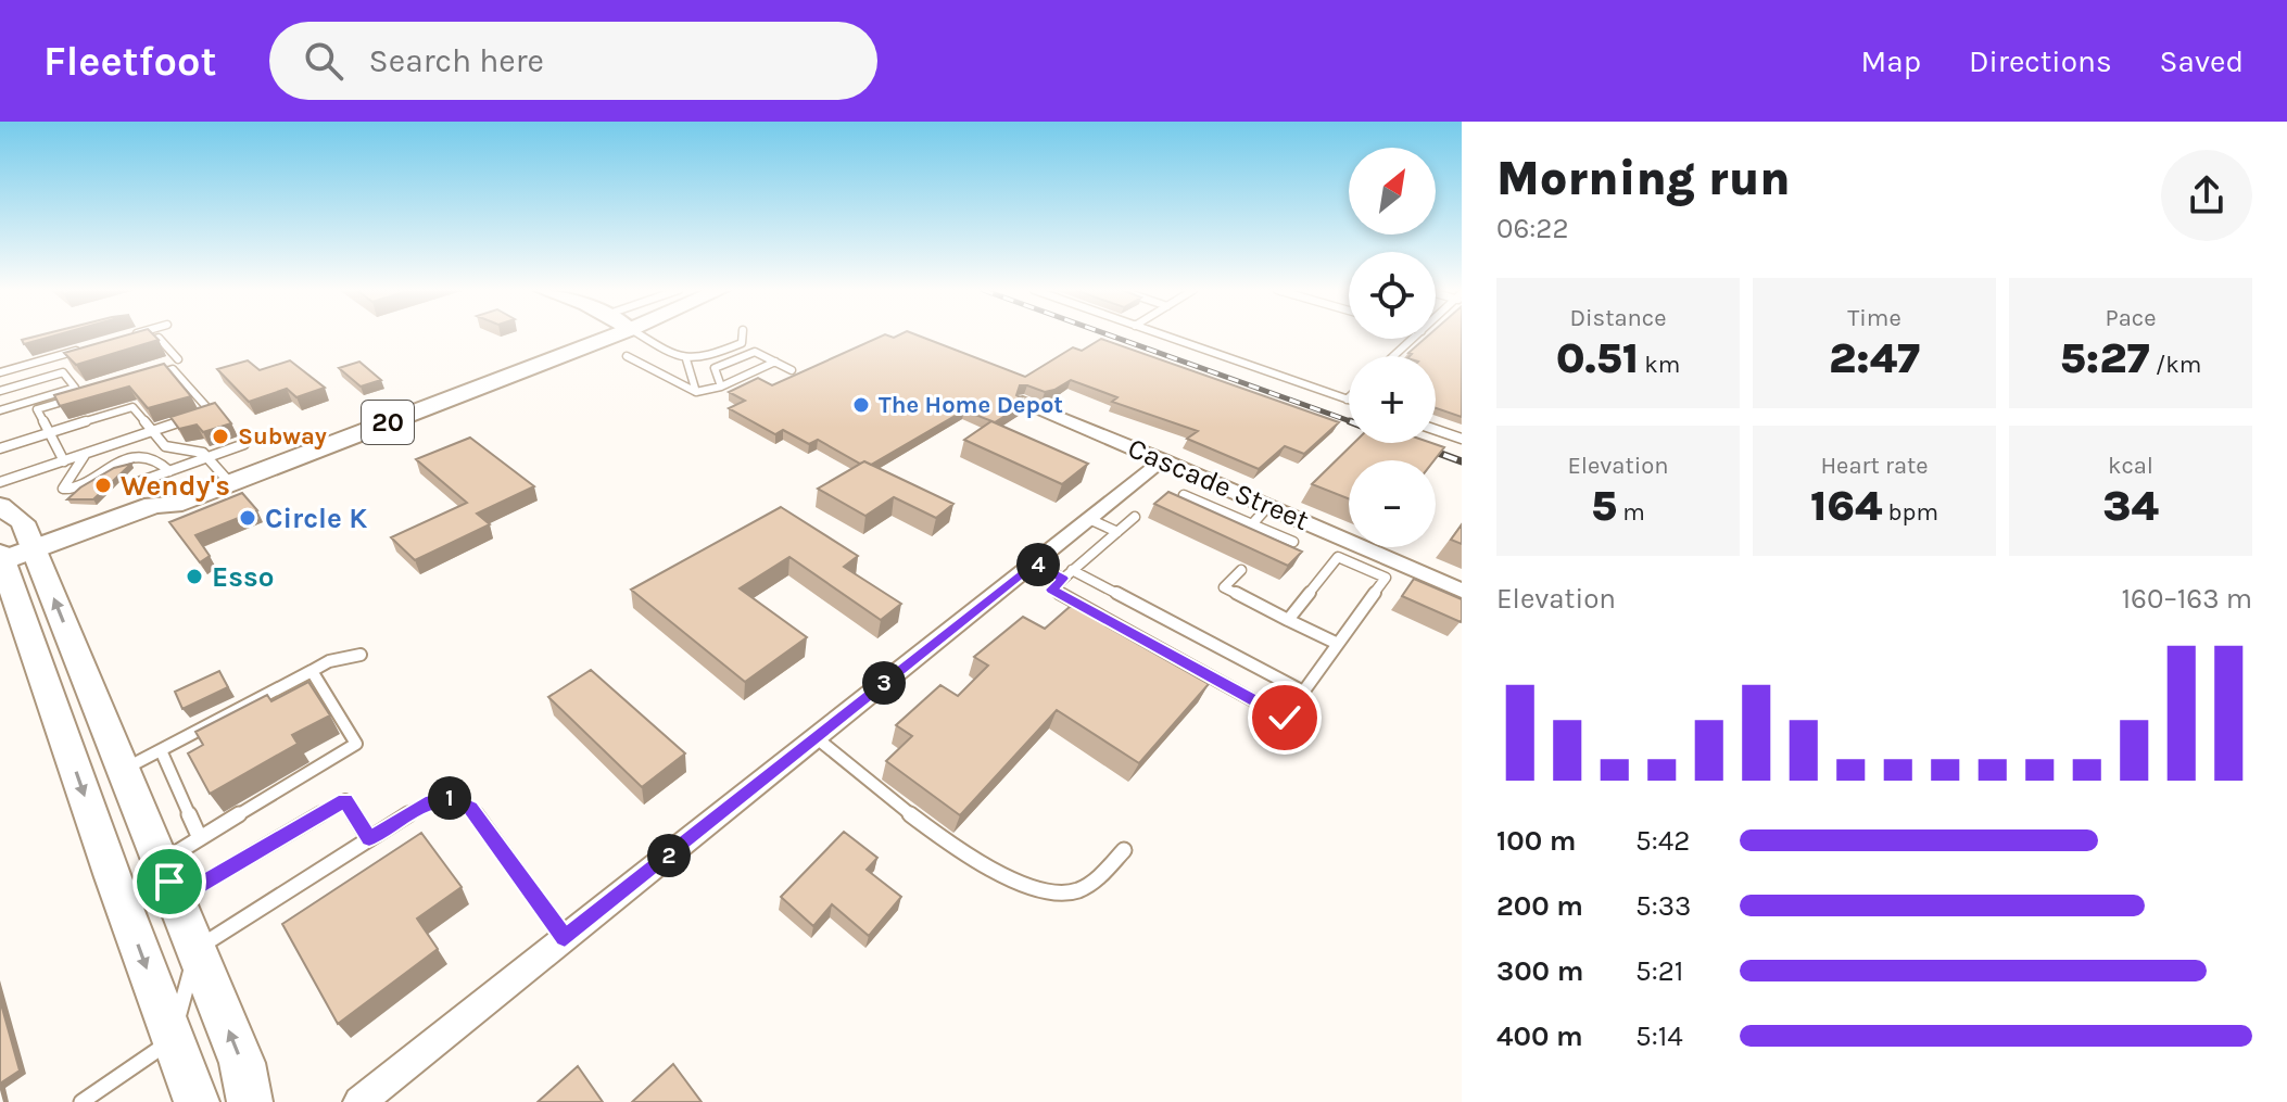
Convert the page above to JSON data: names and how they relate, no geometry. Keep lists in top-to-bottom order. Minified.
{"streets":{"main road":["20"],"street":["Cascade Street"]},"places":["The Home Depot","Subway","Wendy's","Circle K","Esso"],"north":"top right","page":{"header":"Fleetfoot","search":"Search here","nav":["Map","Directions","Saved"],"heading":["Morning run","06:22"],"map_buttons":["+","−"],"stats":[["Distance","0.51 km"],["Time","2:47"],["Pace","5:27 /km"],["Elevation","5 m"],["Heart rate","164 bpm"],["kcal","34"]],"pins":["4","3","1","2"],"chart":["Elevation","160–163 m"],"list":[{"name":"100 m","note":"5:42"},{"name":"200 m","note":"5:33"},{"name":"300 m","note":"5:21"},{"name":"400 m","note":"5:14"}]}}
